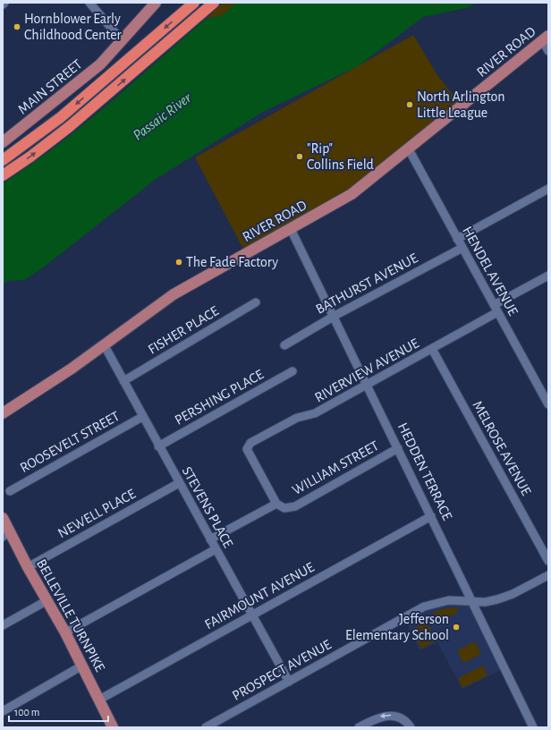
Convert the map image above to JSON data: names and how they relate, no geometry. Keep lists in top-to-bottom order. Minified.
{"streets":{"main road":["RIVER ROAD","MAIN STREET","BELLEVILLE TURNPIKE"],"street":["HENDEL AVENUE","BATHURST AVENUE","FISHER PLACE","RIVERVIEW AVENUE","PERSHING PLACE","ROOSEVELT STREET","MELROSE AVENUE","WILLIAM STREET","HEDDEN TERRACE","STEVENS PLACE","NEWELL PLACE","FAIRMOUNT AVENUE","PROSPECT AVENUE"]},"crossings":[["RIVER ROAD","HENDEL AVENUE"],["RIVER ROAD","HEDDEN TERRACE"],["RIVER ROAD","STEVENS PLACE"],["HENDEL AVENUE","BATHURST AVENUE"],["HENDEL AVENUE","RIVERVIEW AVENUE"],["BATHURST AVENUE","HEDDEN TERRACE"],["FISHER PLACE","STEVENS PLACE"],["RIVERVIEW AVENUE","MELROSE AVENUE"],["RIVERVIEW AVENUE","WILLIAM STREET"],["RIVERVIEW AVENUE","HEDDEN TERRACE"],["PERSHING PLACE","STEVENS PLACE"],["ROOSEVELT STREET","STEVENS PLACE"],["WILLIAM STREET","HEDDEN TERRACE"],["WILLIAM STREET","STEVENS PLACE"],["HEDDEN TERRACE","FAIRMOUNT AVENUE"],["HEDDEN TERRACE","PROSPECT AVENUE"],["STEVENS PLACE","NEWELL PLACE"],["STEVENS PLACE","FAIRMOUNT AVENUE"],["STEVENS PLACE","PROSPECT AVENUE"],["NEWELL PLACE","BELLEVILLE TURNPIKE"],["FAIRMOUNT AVENUE","BELLEVILLE TURNPIKE"]],"water":["Passaic River"],"places":["Hornblower Early Childhood Center","North Arlington Little League","\"Rip\" Collins Field","The Fade Factory","Jefferson Elementary School"],"scale_bar":"100 m"}
